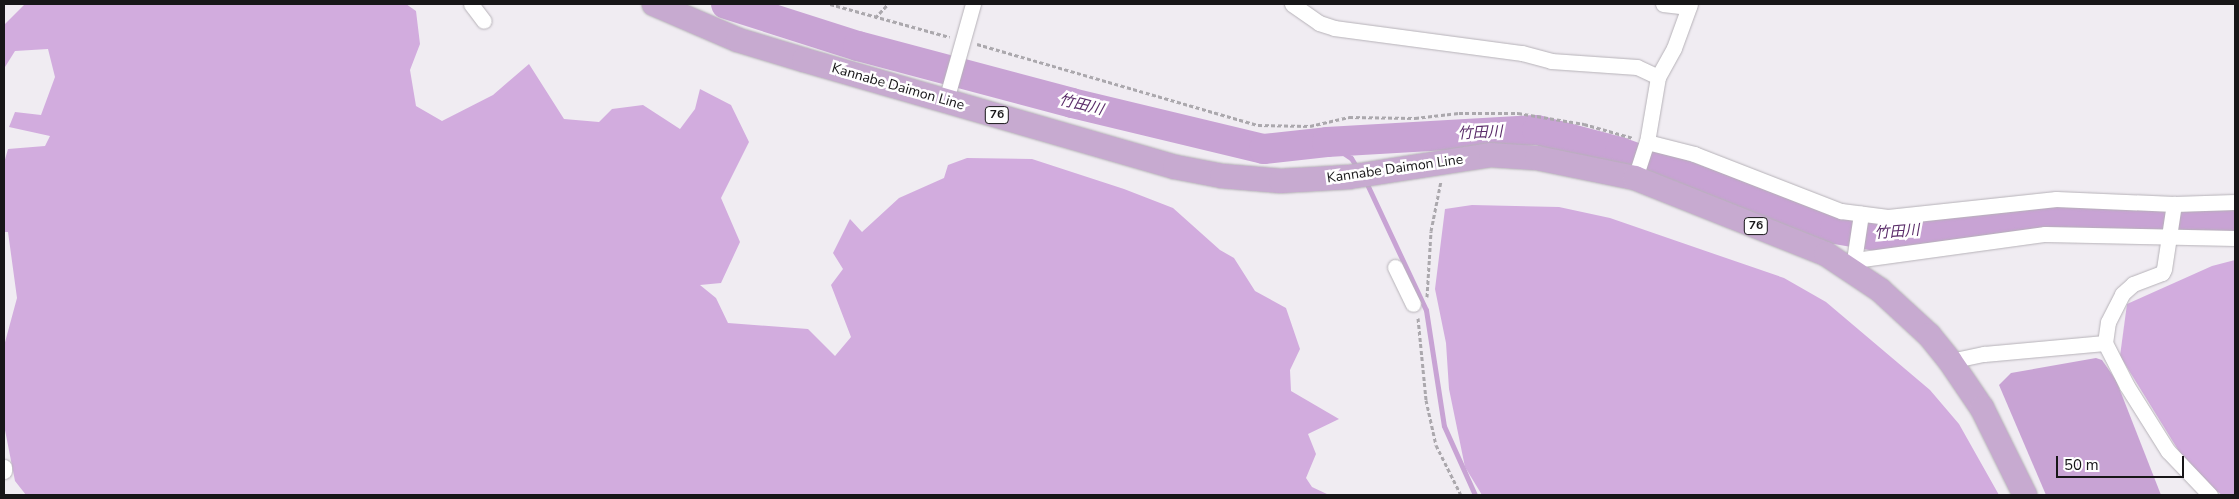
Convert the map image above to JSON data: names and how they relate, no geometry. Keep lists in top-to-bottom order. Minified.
{"streets":{"main road":["Kannabe Daimon Line","76"]},"water":["竹田川"],"scale_bar":"50 m"}
